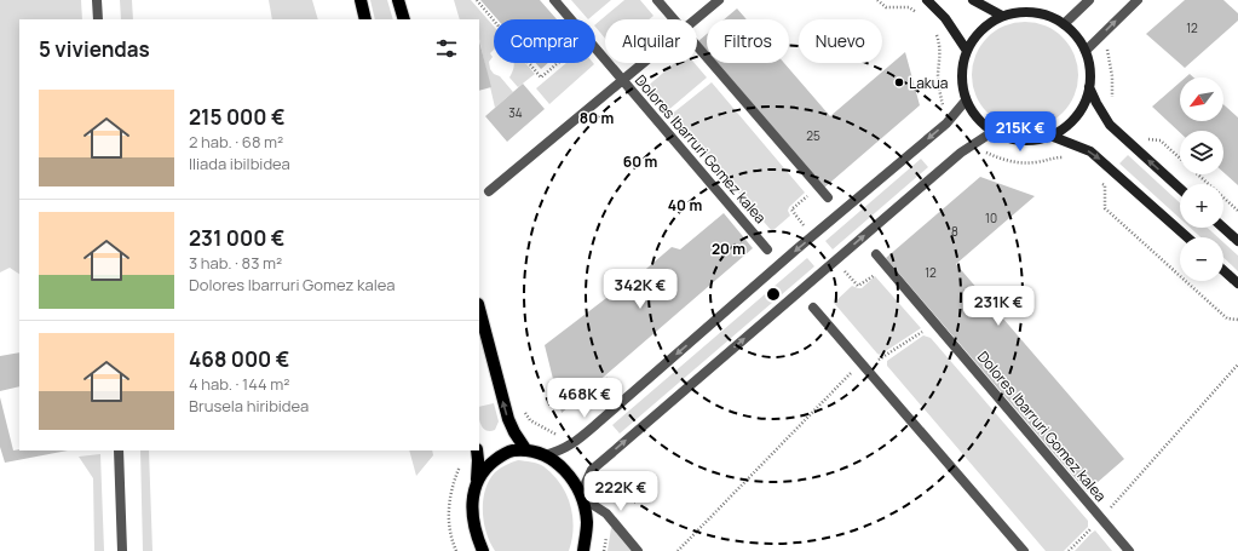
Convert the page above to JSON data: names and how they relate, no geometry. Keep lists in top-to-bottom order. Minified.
{"streets":{"street":["Dolores Ibarruri Gomez kalea"]},"places":["Lakua"],"house_numbers":["12","34","25","10","8","12"],"north":"bottom left","page":{"chip":["Comprar","Alquilar","Filtros","Nuevo"],"heading":"5 viviendas","map_buttons":["+","−"],"list":[{"name":"215 000 €","note":"2 hab. · 68 m² · Iliada ibilbidea"},{"name":"231 000 €","note":"3 hab. · 83 m² · Dolores Ibarruri Gomez kalea"},{"name":"468 000 €","note":"4 hab. · 144 m² · Brusela hiribidea"}],"price":["215K €","342K €","231K €","468K €","222K €"]},"rings":["80 m","60 m","40 m","20 m"]}
